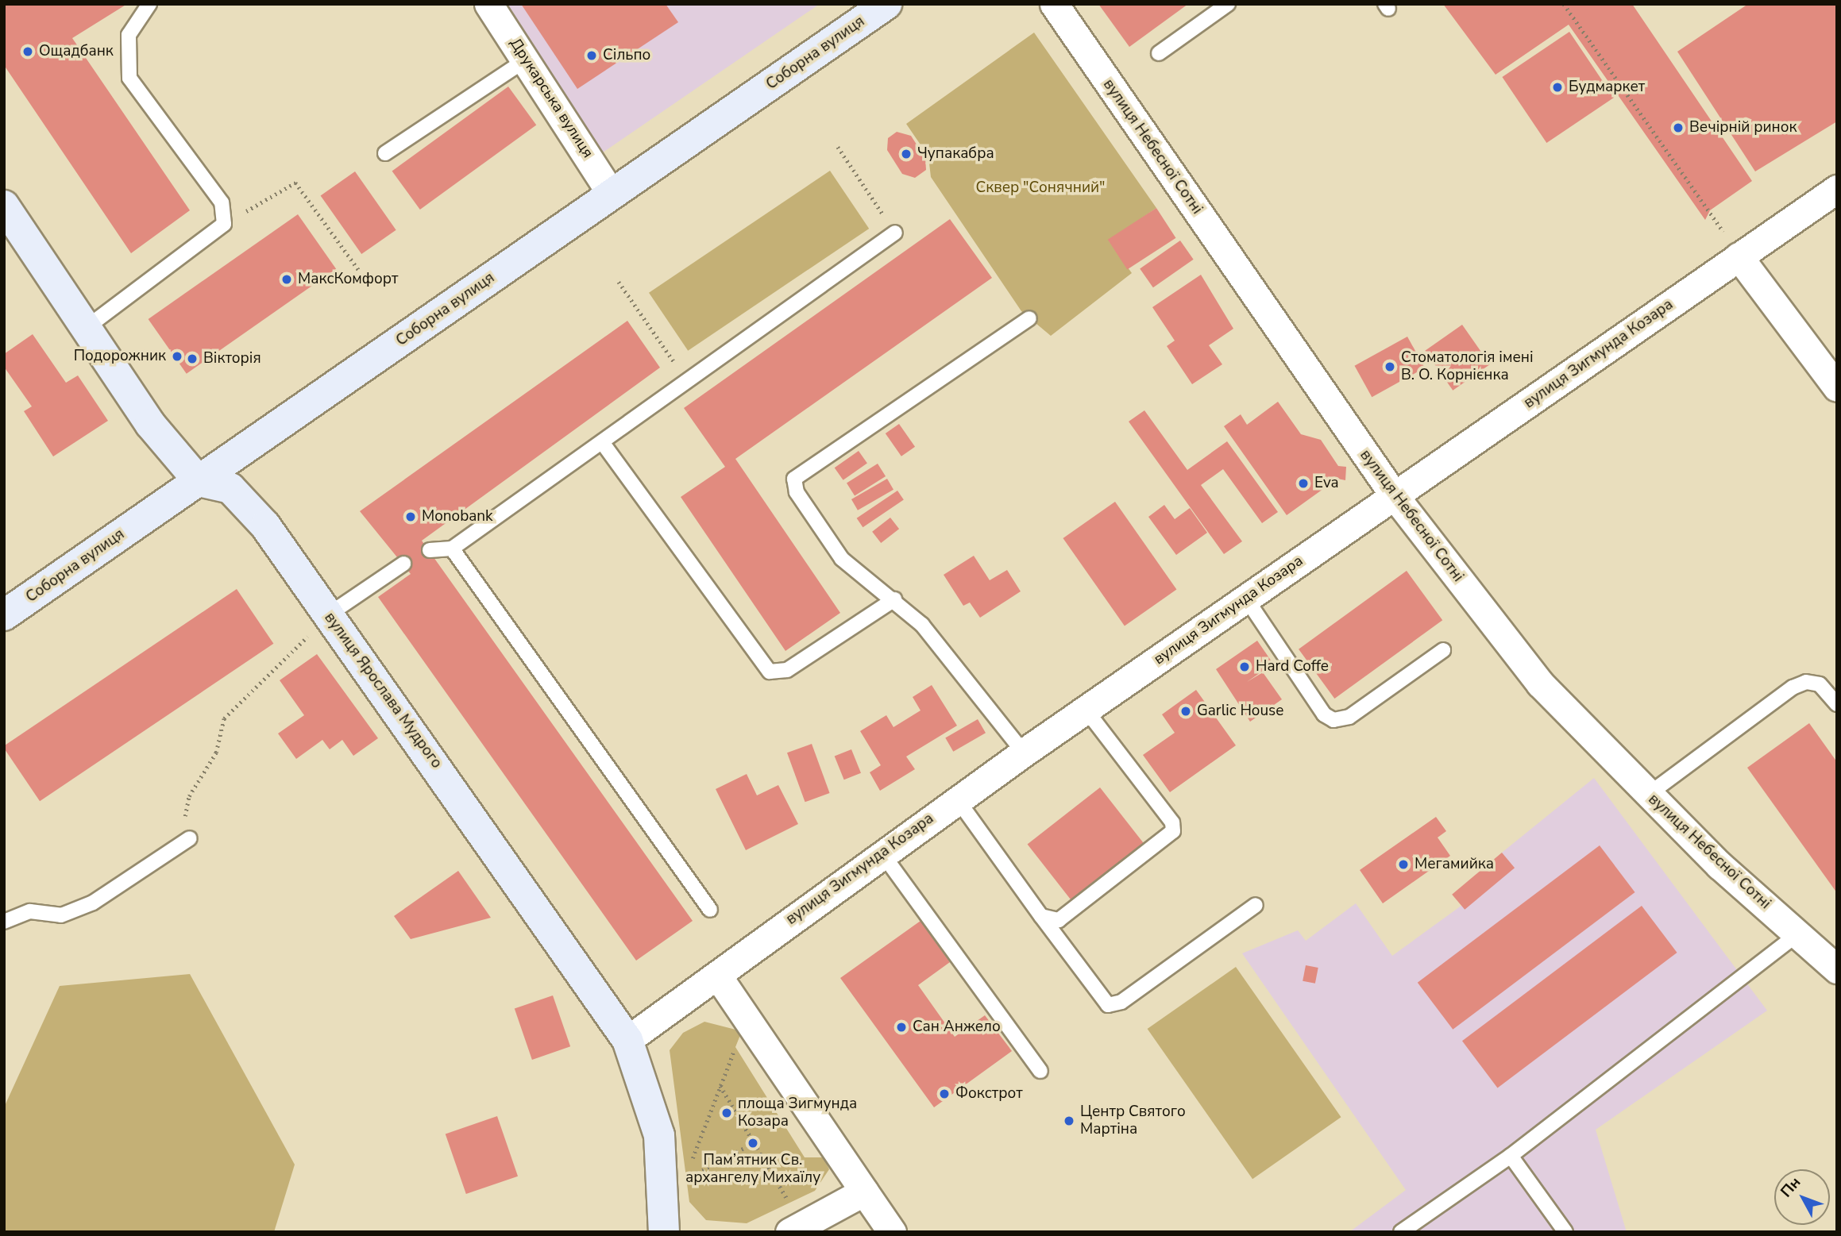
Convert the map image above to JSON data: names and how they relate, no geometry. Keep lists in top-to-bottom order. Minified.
{"streets":{"street":["Соборна вулиця","Друкарська вулиця","вулиця Небесної Сотні","вулиця Зигмунда Козара","вулиця Ярослава Мудрого"]},"crossings":[["Соборна вулиця","Друкарська вулиця"],["Соборна вулиця","вулиця Ярослава Мудрого"],["вулиця Небесної Сотні","вулиця Зигмунда Козара"],["вулиця Зигмунда Козара","вулиця Ярослава Мудрого"]],"parks":["Сквер \"Сонячний\""],"places":["Ощадбанк","Сільпо","Будмаркет","Вечірній ринок","Чупакабра","МаксКомфорт","Подорожник","Вікторія","Стоматологія імені В. О. Корнієнка","Eva","Monobank","Hard Coffe","Garlic House","Мегамийка","Сан Анжело","Фокстрот","площа Зигмунда Козара","Центр Святого Мартіна","Пам’ятник Св. архангелу Михаїлу"],"north":"top left"}
